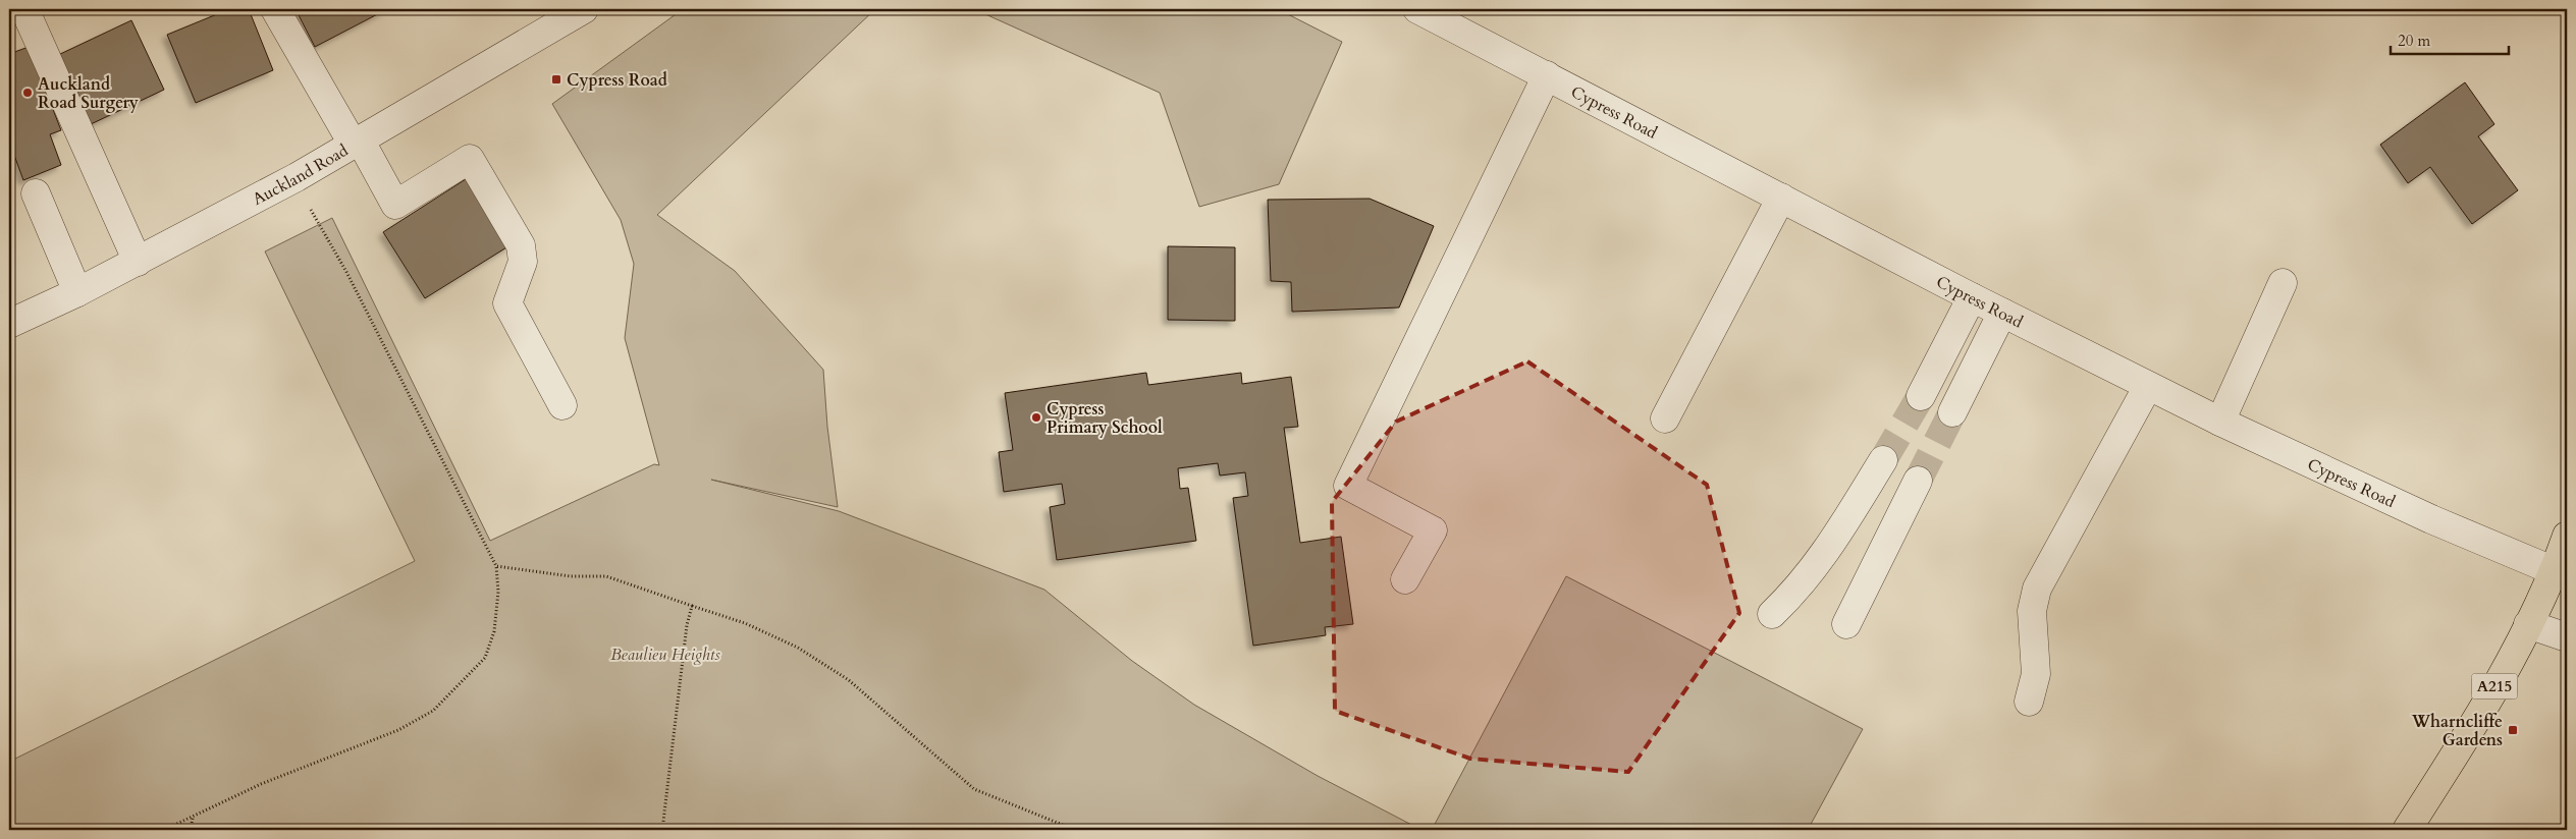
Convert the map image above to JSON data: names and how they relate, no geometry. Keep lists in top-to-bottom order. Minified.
{"streets":{"main road":["A215"],"street":["Cypress Road","Auckland Road"]},"crossings":[["Cypress Road","A215"]],"parks":["Beaulieu Heights"],"places":{"transit":["Cypress Road","Wharncliffe Gardens"],"other":["Auckland Road Surgery","Cypress Primary School"]},"scale_bar":"20 m"}
